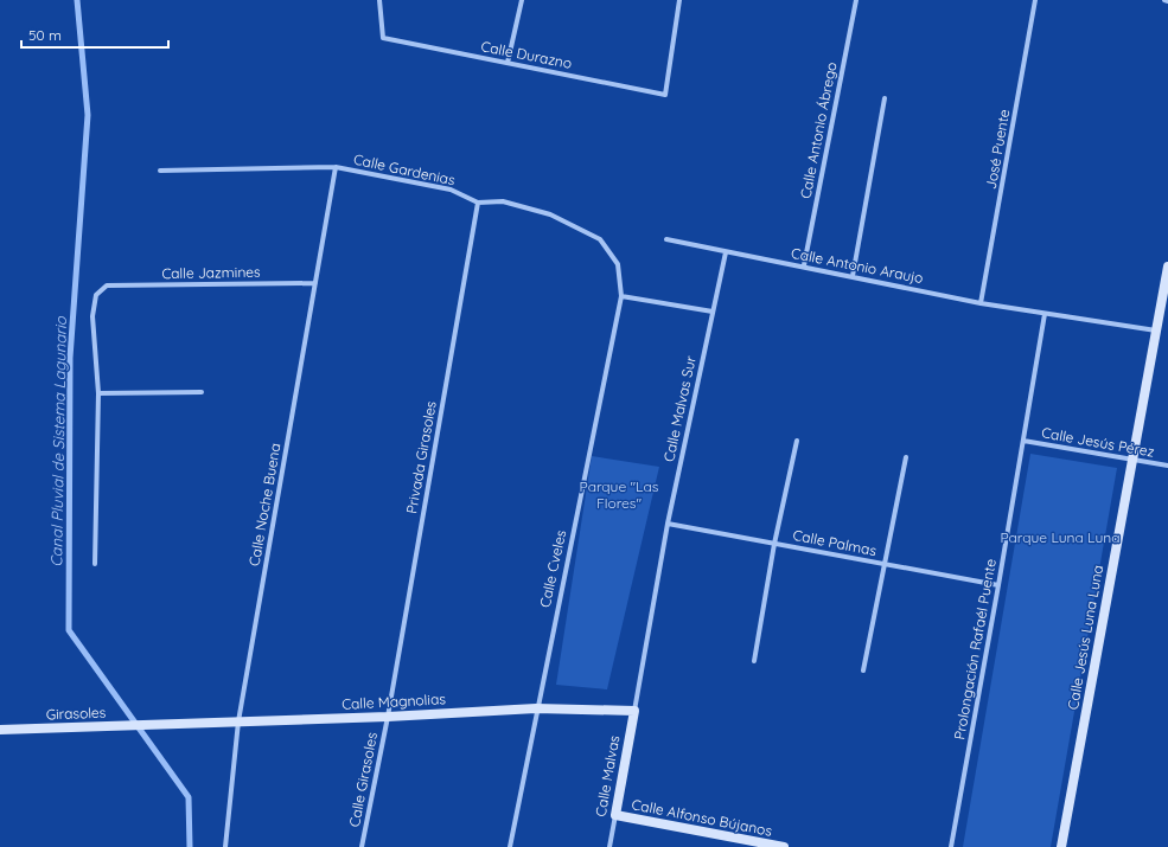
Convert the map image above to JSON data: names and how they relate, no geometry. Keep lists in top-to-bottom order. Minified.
{"streets":{"street":["Calle Durazno","Calle Antonio Ábrego","José Puente","Calle Gardenias","Calle Antonio Araujo","Calle Jazmines","Calle Malvas Sur","Calle Jesús Pérez","Privada Girasoles","Calle Noche Buena","Calle Palmas","Calle Cveles","Calle Jesús Luna Luna","Prolongación Rafaél Puente","Calle Magnolias","Girasoles","Calle Malvas","Calle Girasoles","Calle Alfonso Bújanos"]},"crossings":[["Calle Antonio Ábrego","Calle Antonio Araujo"],["José Puente","Calle Antonio Araujo"],["Calle Gardenias","Privada Girasoles"],["Calle Gardenias","Calle Noche Buena"],["Calle Gardenias","Calle Cveles"],["Calle Antonio Araujo","Calle Malvas Sur"],["Calle Antonio Araujo","Calle Jesús Luna Luna"],["Calle Antonio Araujo","Prolongación Rafaél Puente"],["Calle Jazmines","Calle Noche Buena"],["Calle Malvas Sur","Calle Palmas"],["Calle Malvas Sur","Calle Magnolias"],["Calle Malvas Sur","Calle Malvas"],["Calle Jesús Pérez","Calle Jesús Luna Luna"],["Calle Jesús Pérez","Prolongación Rafaél Puente"],["Privada Girasoles","Calle Magnolias"],["Privada Girasoles","Calle Girasoles"],["Calle Noche Buena","Calle Magnolias"],["Calle Palmas","Prolongación Rafaél Puente"],["Calle Cveles","Calle Magnolias"],["Calle Magnolias","Girasoles"],["Calle Magnolias","Calle Malvas"],["Calle Magnolias","Calle Girasoles"],["Calle Malvas","Calle Alfonso Bújanos"]],"water":["Canal Pluvial de Sistema Lagunario"],"parks":["Parque \"Las Flores\"","Parque Luna Luna"],"scale_bar":"50 m"}
